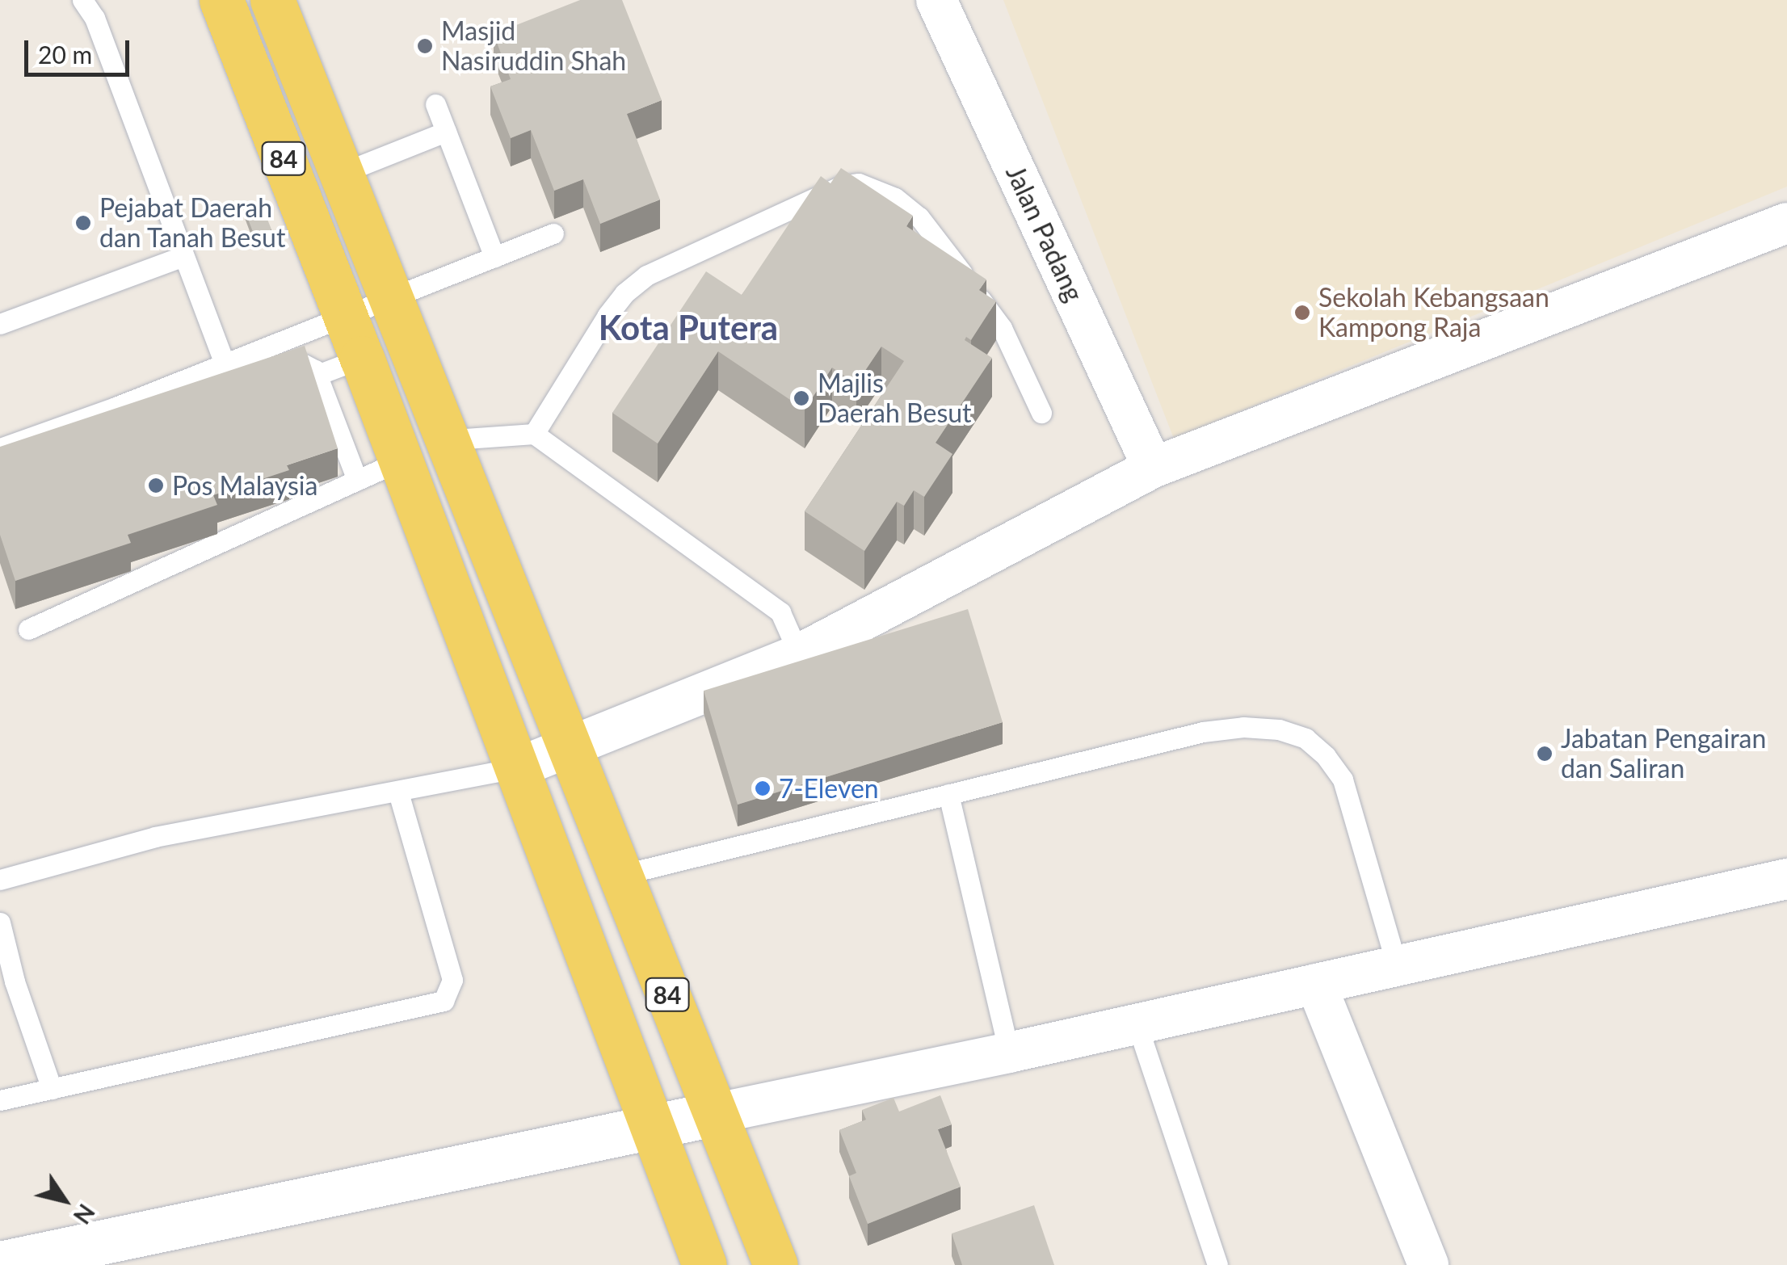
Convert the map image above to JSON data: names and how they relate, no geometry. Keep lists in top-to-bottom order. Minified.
{"streets":{"main road":["84"],"street":["Jalan Padang"]},"districts":["Kota Putera"],"places":["Masjid Nasiruddin Shah","Pejabat Daerah dan Tanah Besut","Sekolah Kebangsaan Kampong Raja","Majlis Daerah Besut","Pos Malaysia","Jabatan Pengairan dan Saliran","7-Eleven"],"scale_bar":"20 m","north":"bottom right"}
